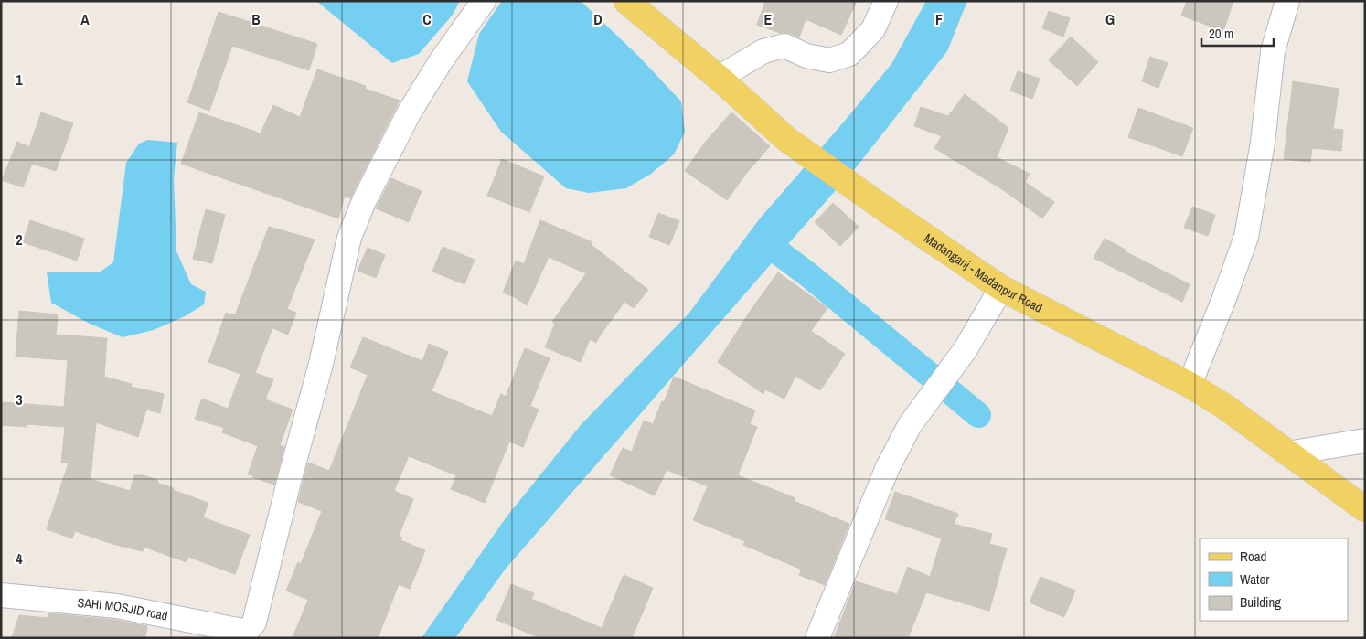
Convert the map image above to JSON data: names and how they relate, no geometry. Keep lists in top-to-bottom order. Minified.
{"streets":{"main road":["Madanganj - Madanpur Road"],"street":["SAHI MOSJID road"]},"legend":["Road","Water","Building"],"scale_bar":"20 m","grid":{"columns":["A","B","C","D","E","F","G"],"rows":["1","2","3","4"]}}
